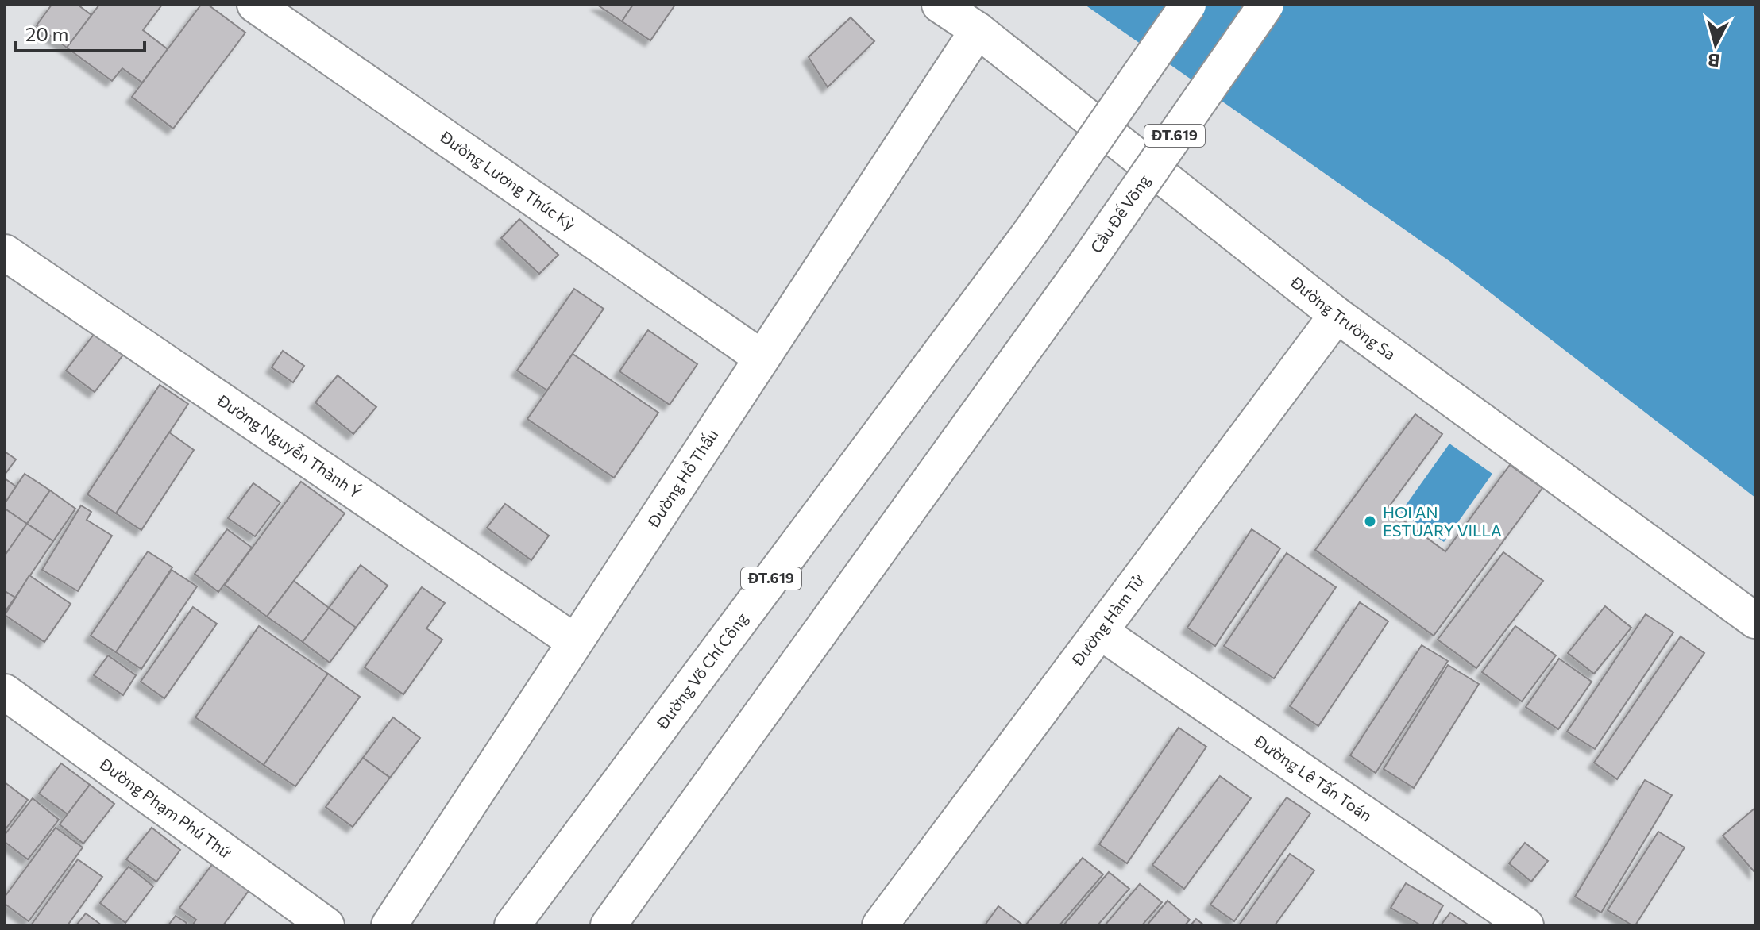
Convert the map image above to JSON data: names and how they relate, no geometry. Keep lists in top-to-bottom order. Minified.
{"streets":{"street":["ĐT.619","Đường Lương Thúc Kỳ","Cầu Đế Võng","Đường Trường Sa","Đường Nguyễn Thành Ý","Đường Hồ Thấu","Đường Hàm Tử","Đường Võ Chí Công","Đường Lê Tấn Toán","Đường Phạm Phú Thứ"]},"crossings":[["Đường Lương Thúc Kỳ","Đường Hồ Thấu"],["Đường Trường Sa","Đường Hồ Thấu"],["Đường Trường Sa","Đường Hàm Tử"],["Đường Nguyễn Thành Ý","Đường Hồ Thấu"],["Đường Hàm Tử","Đường Lê Tấn Toán"]],"places":["HOI AN ESTUARY VILLA"],"scale_bar":"20 m","north":"bottom"}
